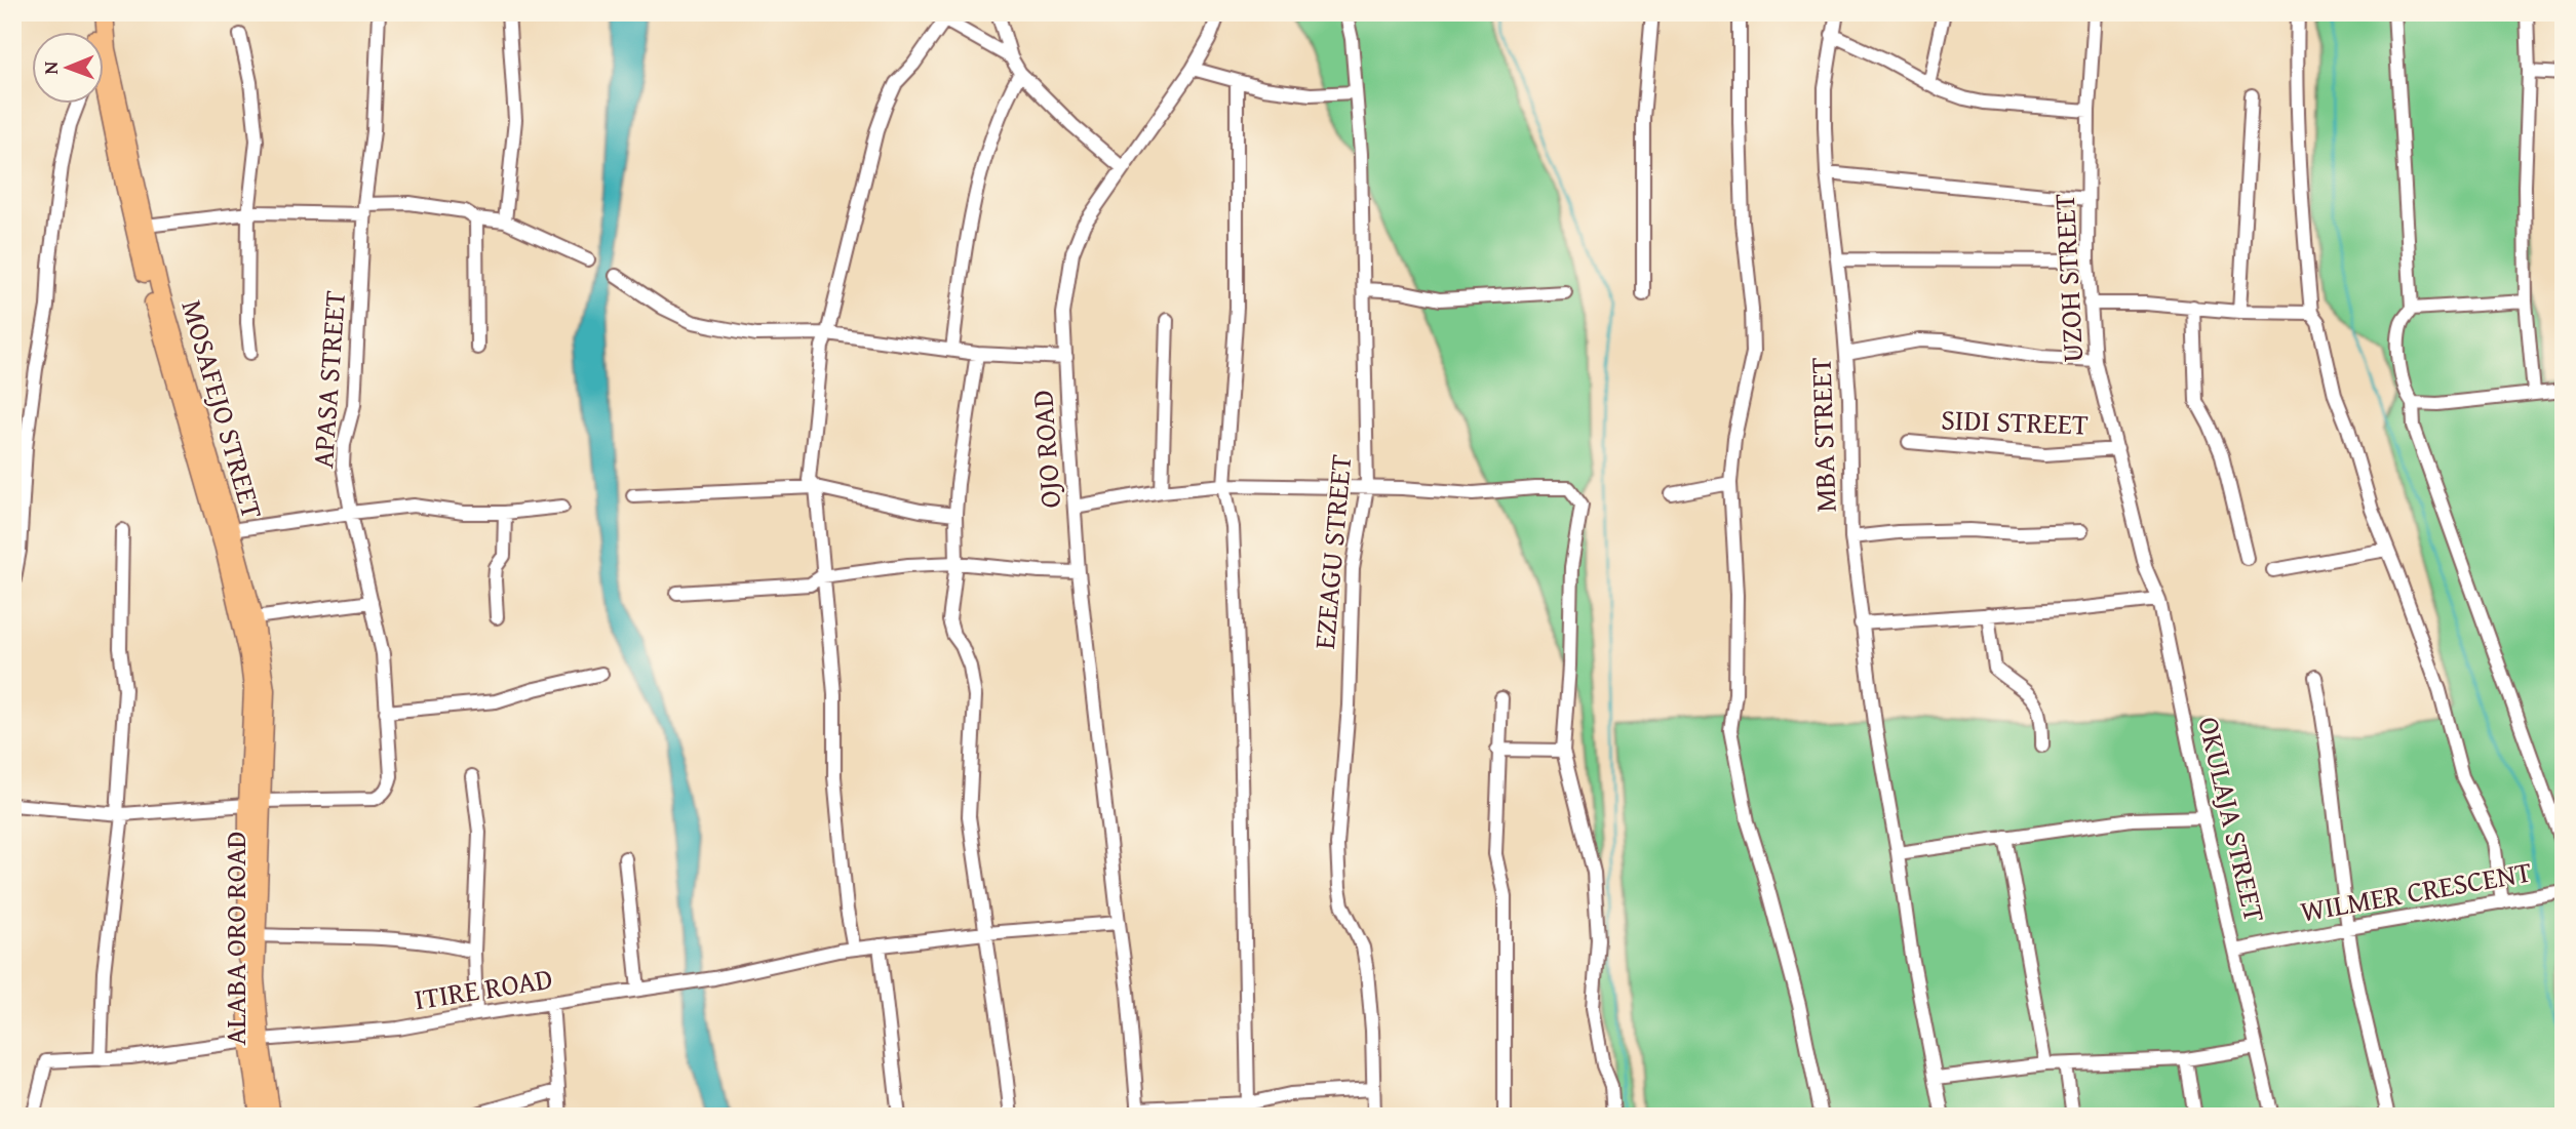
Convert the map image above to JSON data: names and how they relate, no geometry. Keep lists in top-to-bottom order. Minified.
{"streets":{"main road":["MOSAFEJO STREET","ALABA ORO ROAD"],"street":["UZOH STREET","APASA STREET","SIDI STREET","MBA STREET","OJO ROAD","EZEAGU STREET","OKULAJA STREET","WILMER CRESCENT","ITIRE ROAD"]},"crossings":[["UZOH STREET","SIDI STREET"],["UZOH STREET","OKULAJA STREET"],["APASA STREET","MOSAFEJO STREET"],["APASA STREET","ALABA ORO ROAD"],["MOSAFEJO STREET","ALABA ORO ROAD"],["OJO ROAD","ITIRE ROAD"],["OKULAJA STREET","WILMER CRESCENT"],["ALABA ORO ROAD","ITIRE ROAD"]],"north":"left"}
